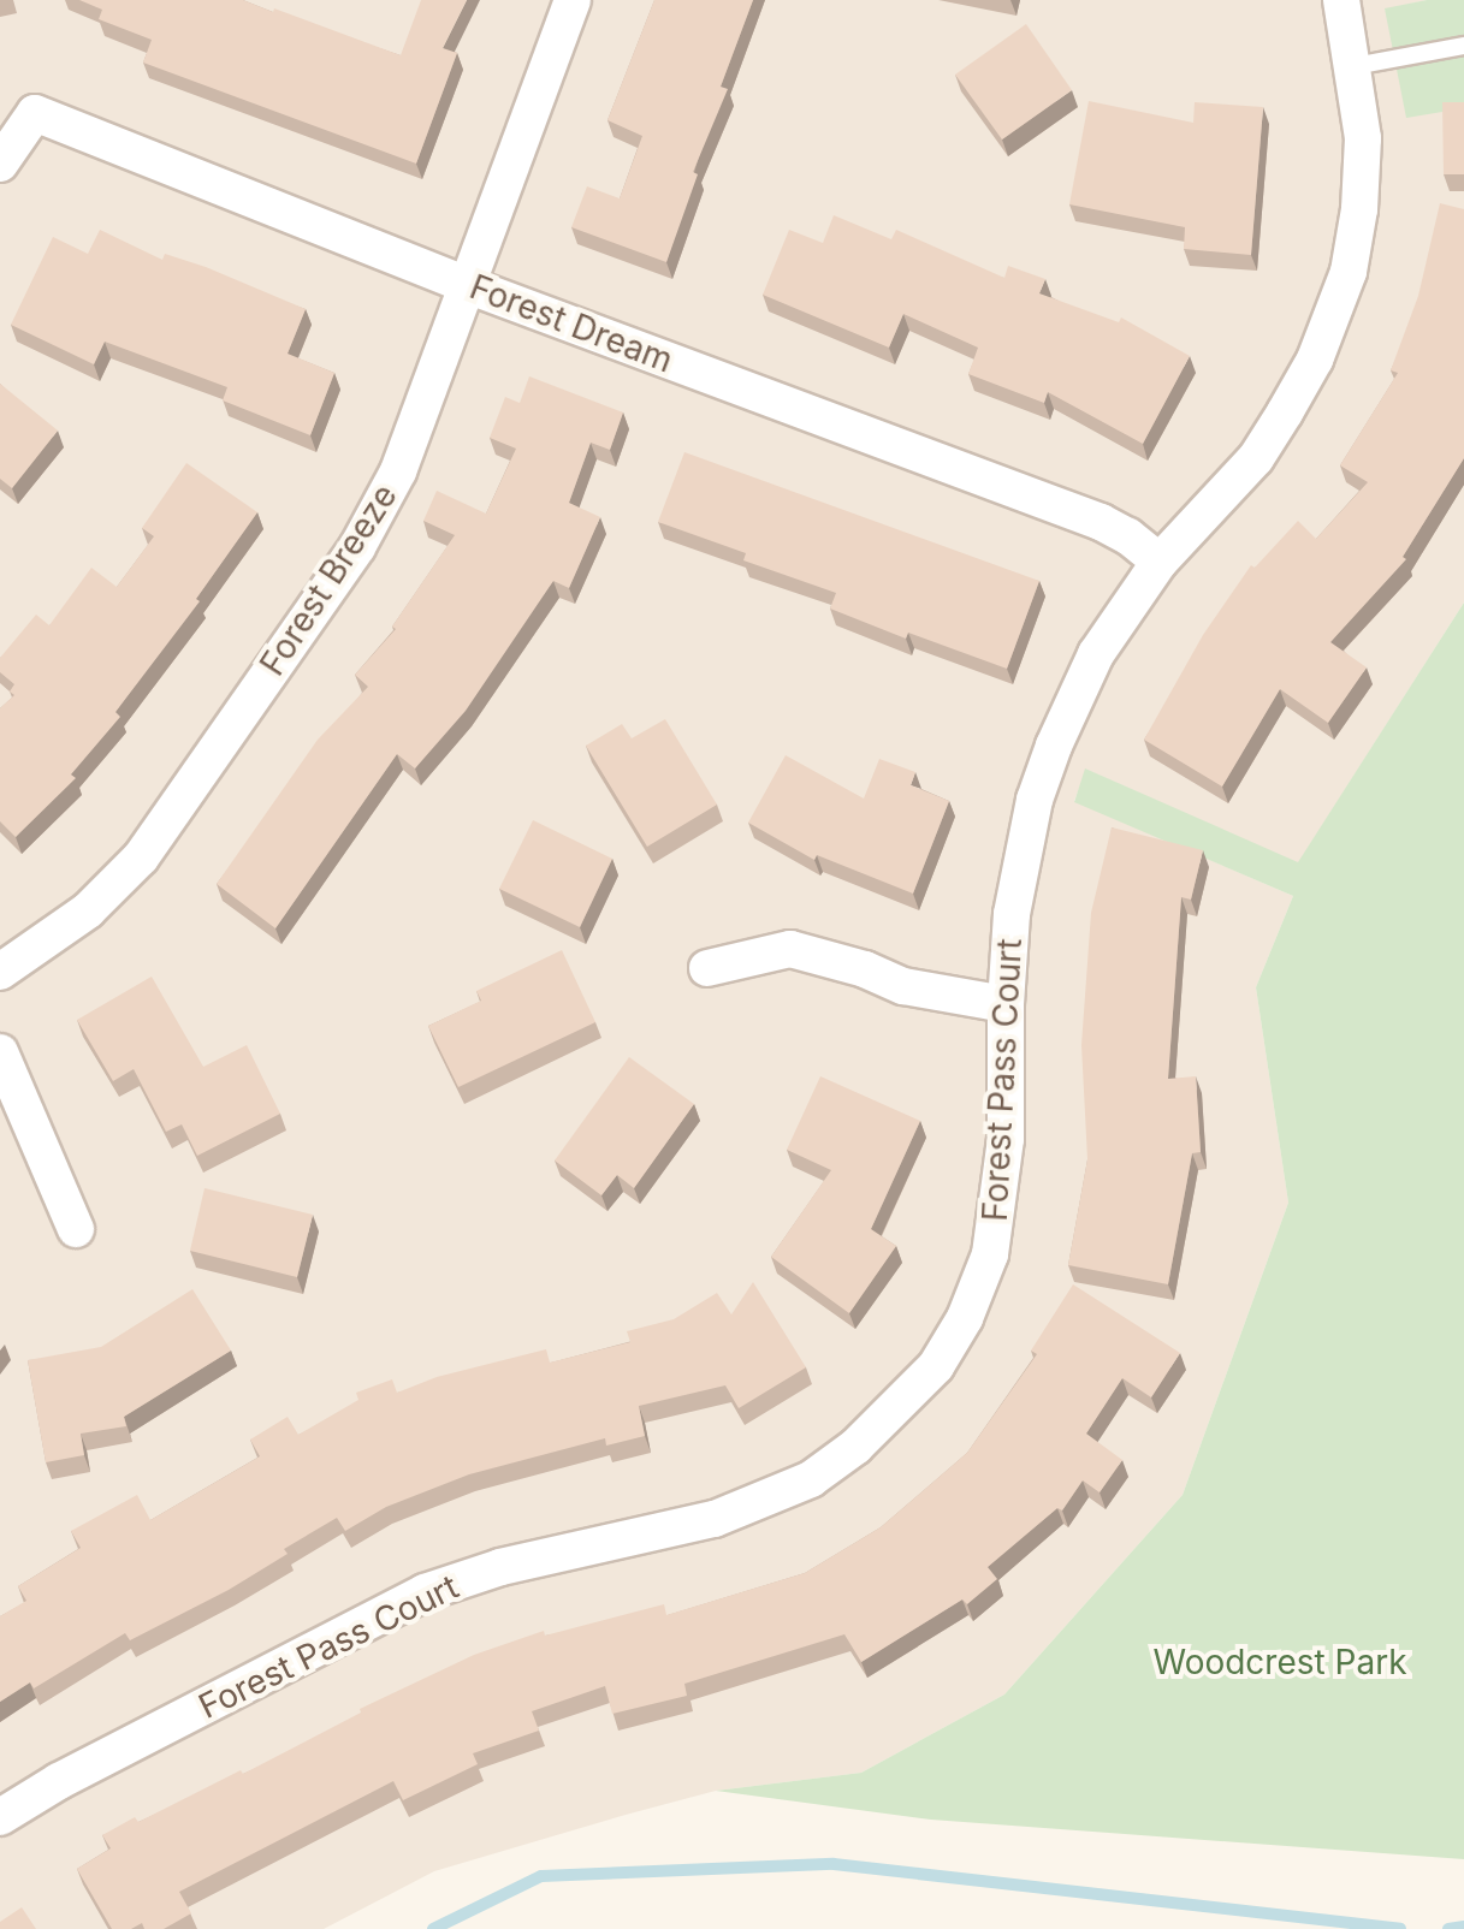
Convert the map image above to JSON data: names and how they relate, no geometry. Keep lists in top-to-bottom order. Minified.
{"streets":{"street":["Forest Dream","Forest Breeze","Forest Pass Court"]},"crossings":[["Forest Dream","Forest Breeze"],["Forest Dream","Forest Pass Court"]],"parks":["Woodcrest Park"]}
